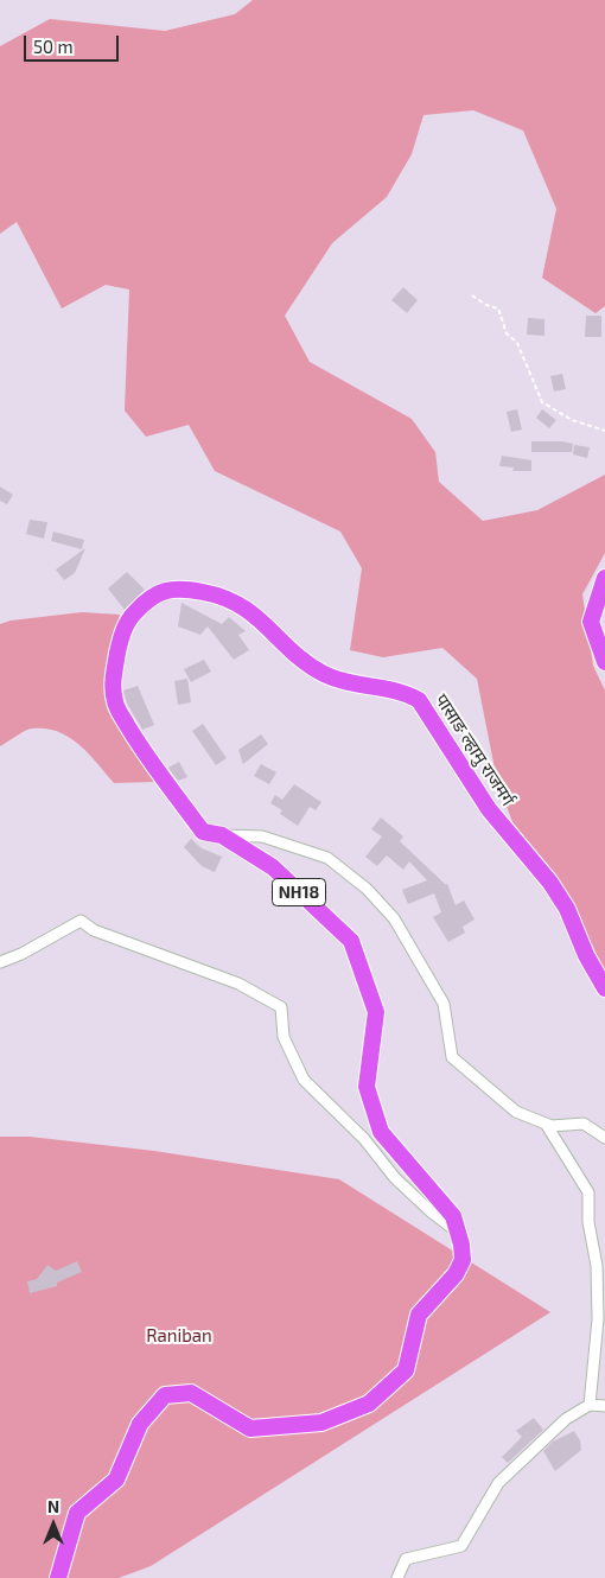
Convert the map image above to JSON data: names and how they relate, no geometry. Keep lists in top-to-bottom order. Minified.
{"streets":{"main road":["पासाङ ल्हामु राजमर्ग","NH18"]},"parks":["Raniban"],"scale_bar":"50 m","north":"top"}
